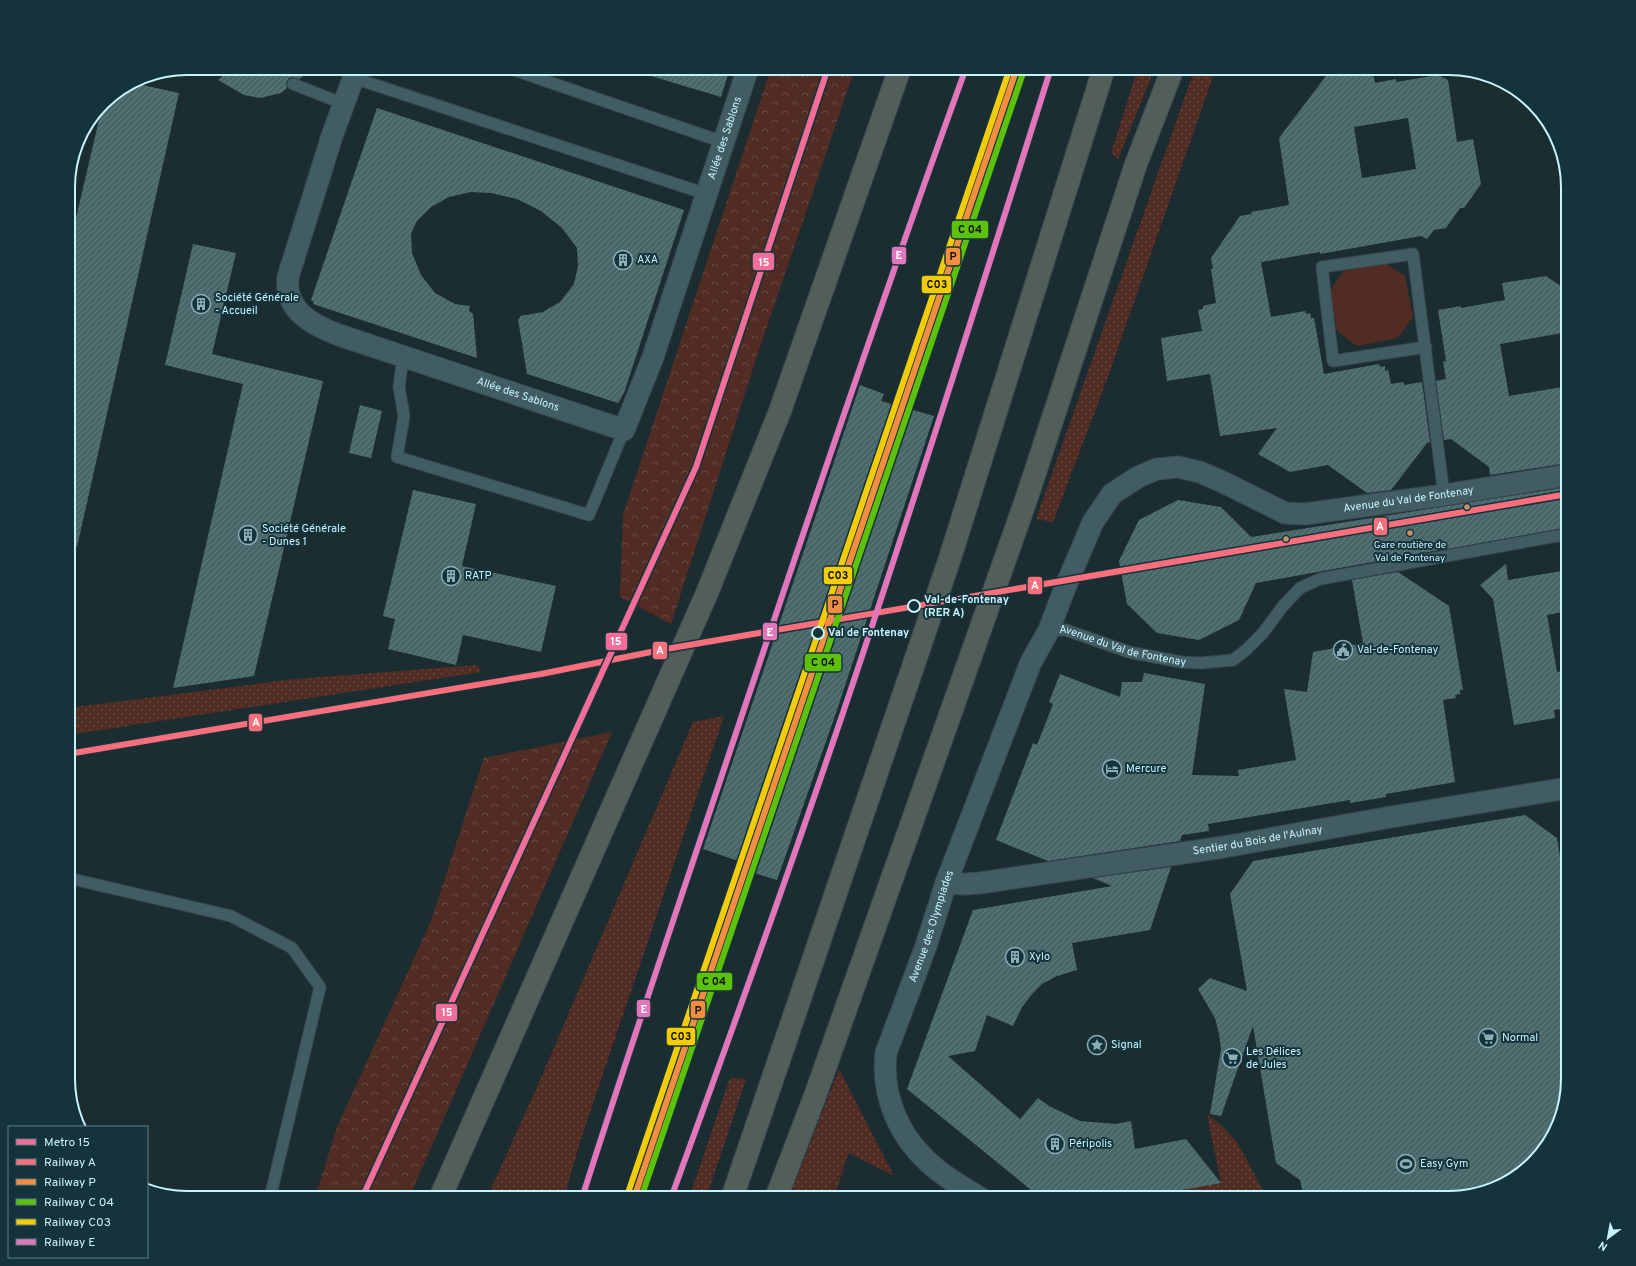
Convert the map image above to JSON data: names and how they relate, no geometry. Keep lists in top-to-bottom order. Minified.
{"streets":{"street":["Allée des Sablons","Avenue du Val de Fontenay","Sentier du Bois de l'Aulnay","Avenue des Olympiades"]},"crossings":[["Avenue du Val de Fontenay","Avenue des Olympiades"],["Sentier du Bois de l'Aulnay","Avenue des Olympiades"]],"places":{"building":["AXA","Société Générale - Accueil","Société Générale - Dunes 1","RATP","Xylo","Péripolis"],"other":["Gare routière de Val de Fontenay","Val-de-Fontenay (RER A)","Val de Fontenay"],"public building":["Val-de-Fontenay"],"hotel":["Mercure"],"supermarket":["Normal","Les Délices de Jules"],"place":["Signal"],"sports":["Easy Gym"]},"lines":["metro line 15","rail line P","rail line C03","rail line E","rail line A"],"legend":["Metro 15","Railway A","Railway P","Railway C 04","Railway C03","Railway E"],"north":"bottom left"}
